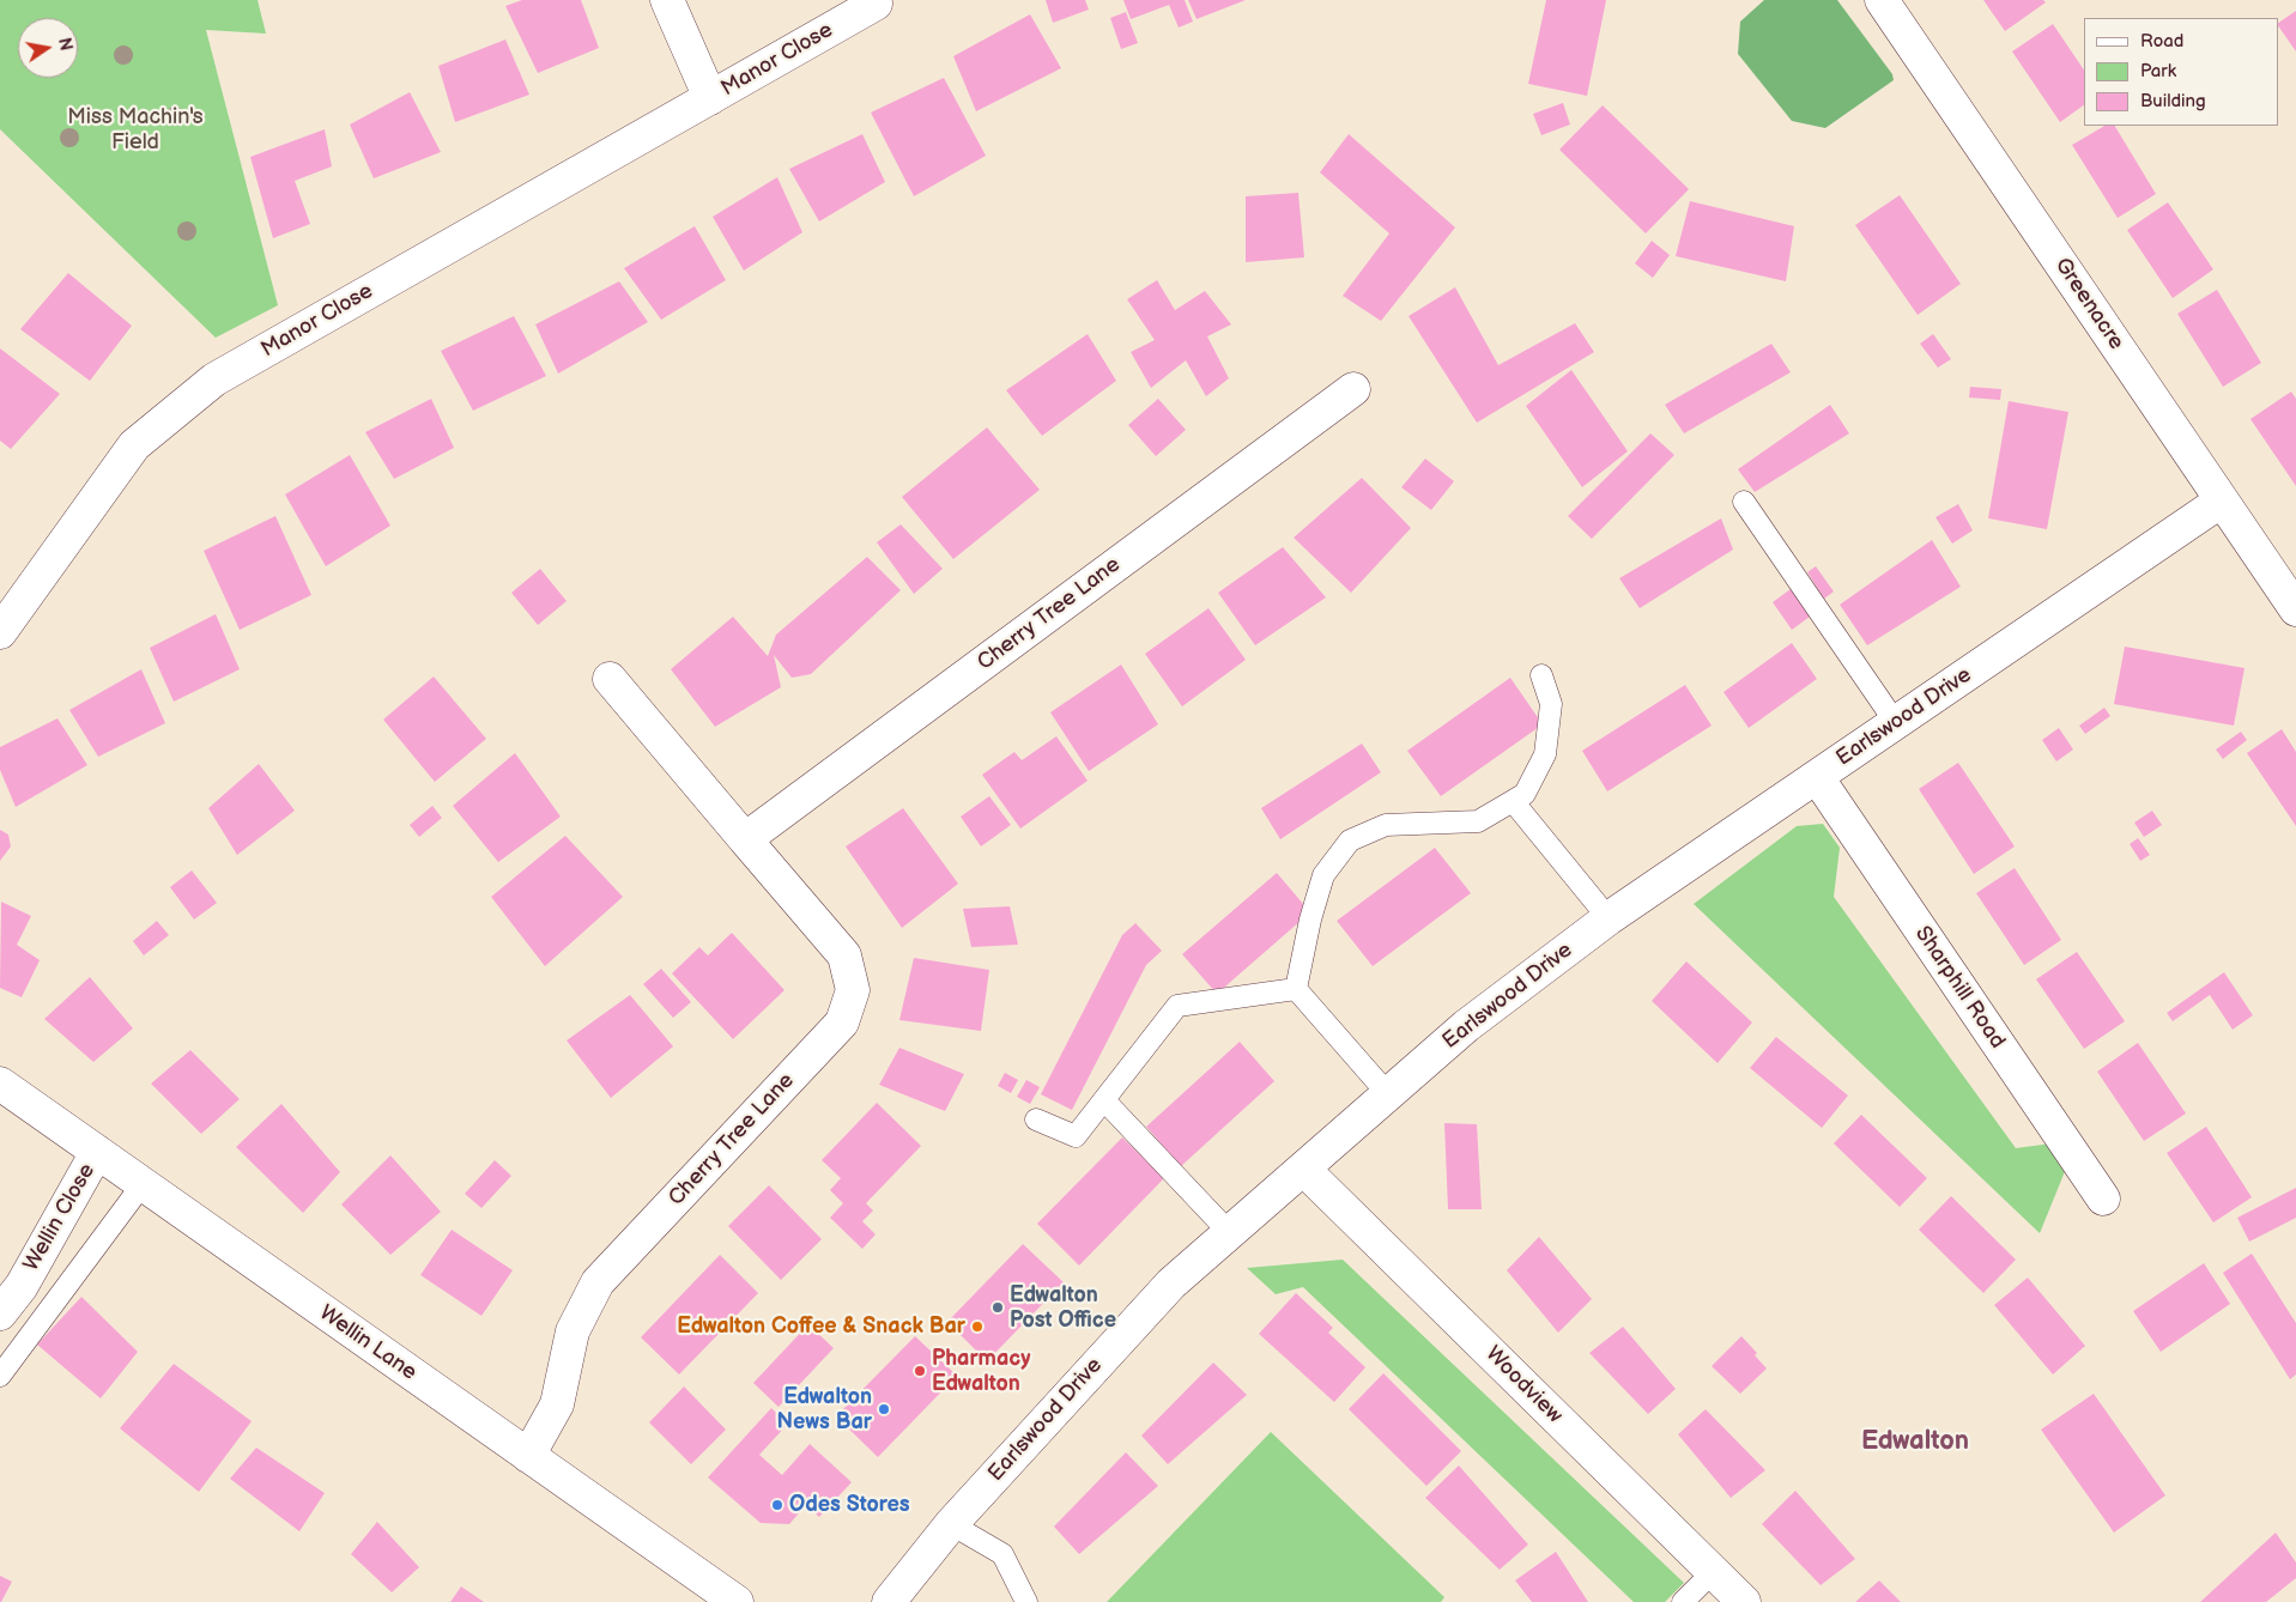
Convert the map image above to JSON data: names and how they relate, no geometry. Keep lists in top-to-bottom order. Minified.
{"streets":{"street":["Manor Close","Greenacre","Cherry Tree Lane","Earlswood Drive","Sharphill Road","Wellin Close","Wellin Lane","Woodview"]},"crossings":[["Greenacre","Earlswood Drive"],["Cherry Tree Lane","Wellin Lane"],["Earlswood Drive","Sharphill Road"],["Earlswood Drive","Woodview"],["Wellin Close","Wellin Lane"]],"districts":["Edwalton"],"parks":["Miss Machin's Field"],"places":["Edwalton Post Office","Edwalton Coffee & Snack Bar","Pharmacy Edwalton","Edwalton News Bar","Odes Stores"],"legend":["Road","Park","Building"],"north":"right"}
